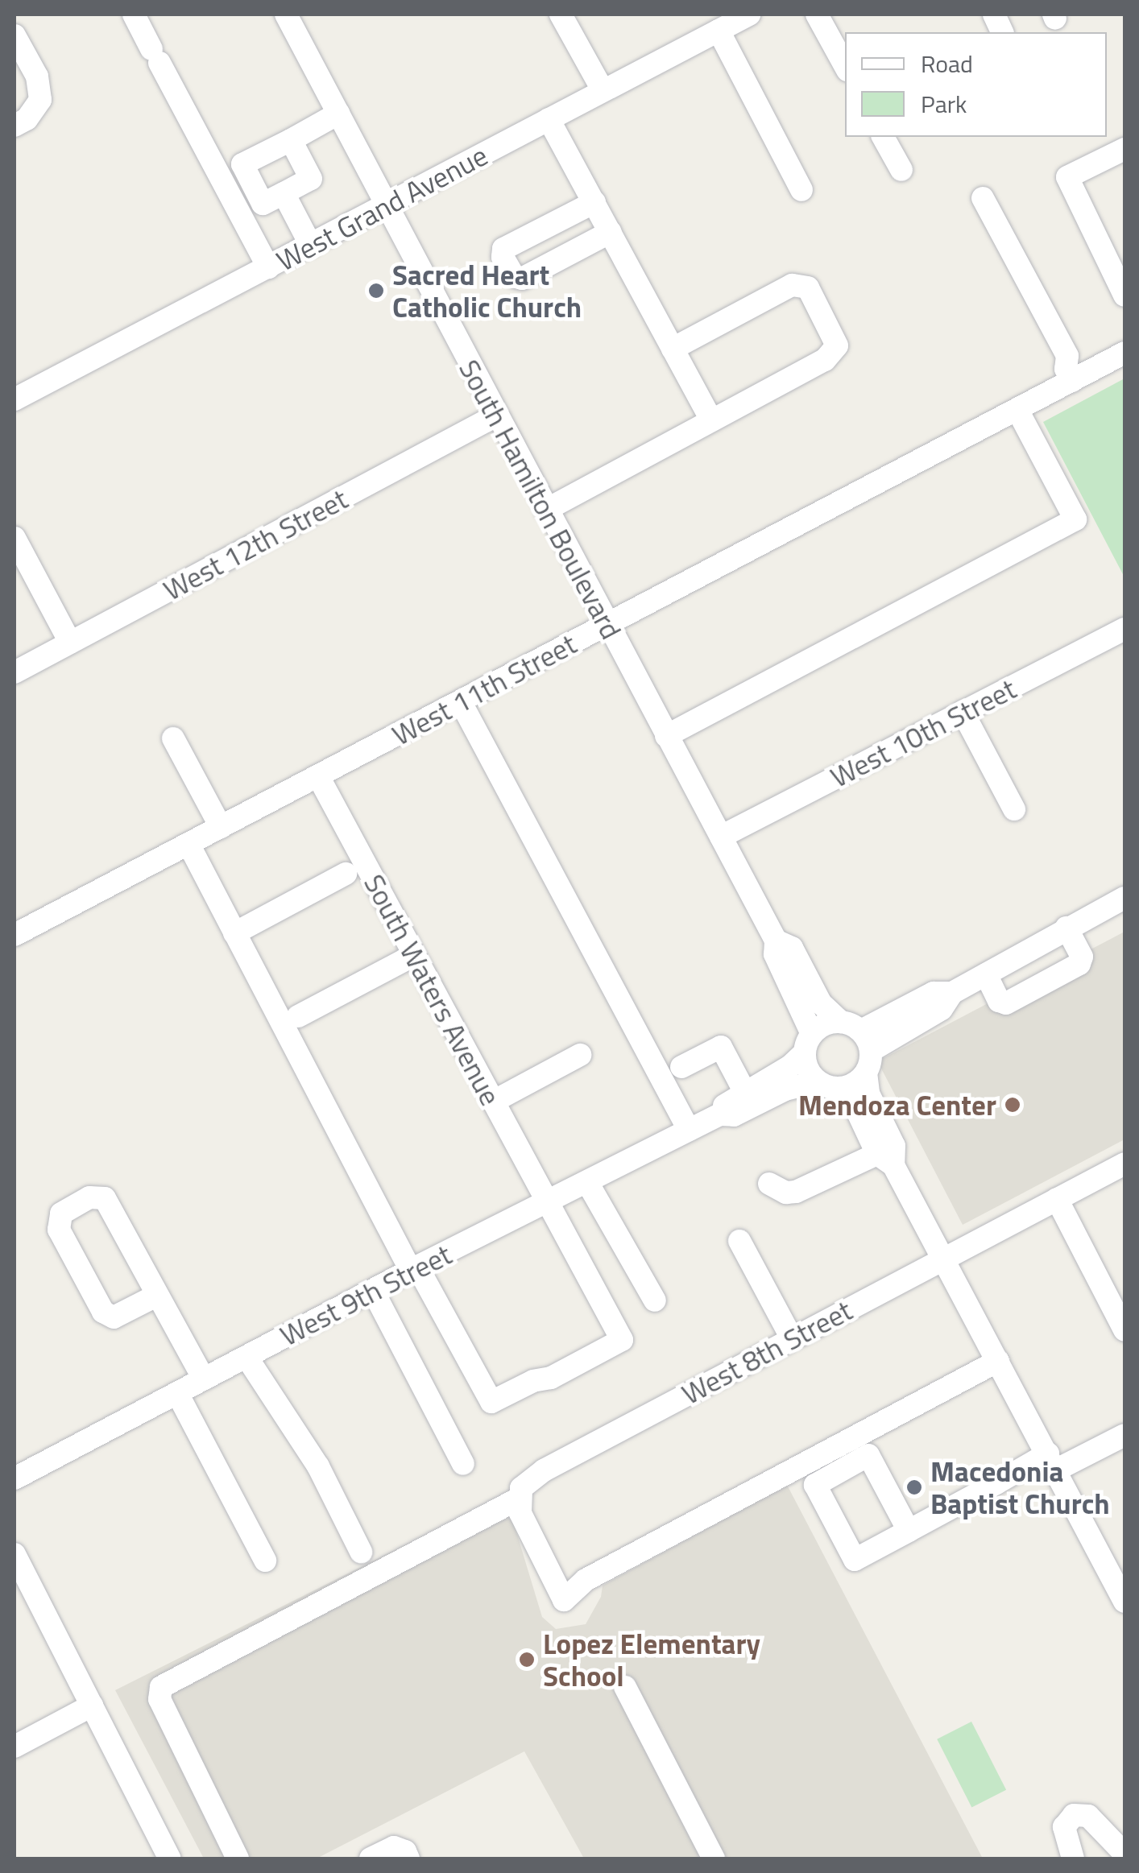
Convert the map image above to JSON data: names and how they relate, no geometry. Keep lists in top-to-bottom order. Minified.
{"streets":{"street":["West Grand Avenue","South Hamilton Boulevard","West 12th Street","West 11th Street","West 10th Street","South Waters Avenue","West 9th Street","West 8th Street"]},"crossings":[["West Grand Avenue","South Hamilton Boulevard"],["South Hamilton Boulevard","West 12th Street"],["South Hamilton Boulevard","West 11th Street"],["South Hamilton Boulevard","West 10th Street"],["South Hamilton Boulevard","West 9th Street"],["South Hamilton Boulevard","West 8th Street"],["West 11th Street","South Waters Avenue"],["South Waters Avenue","West 9th Street"]],"places":["Sacred Heart Catholic Church","Mendoza Center","Macedonia Baptist Church","Lopez Elementary School"],"legend":["Road","Park"]}
